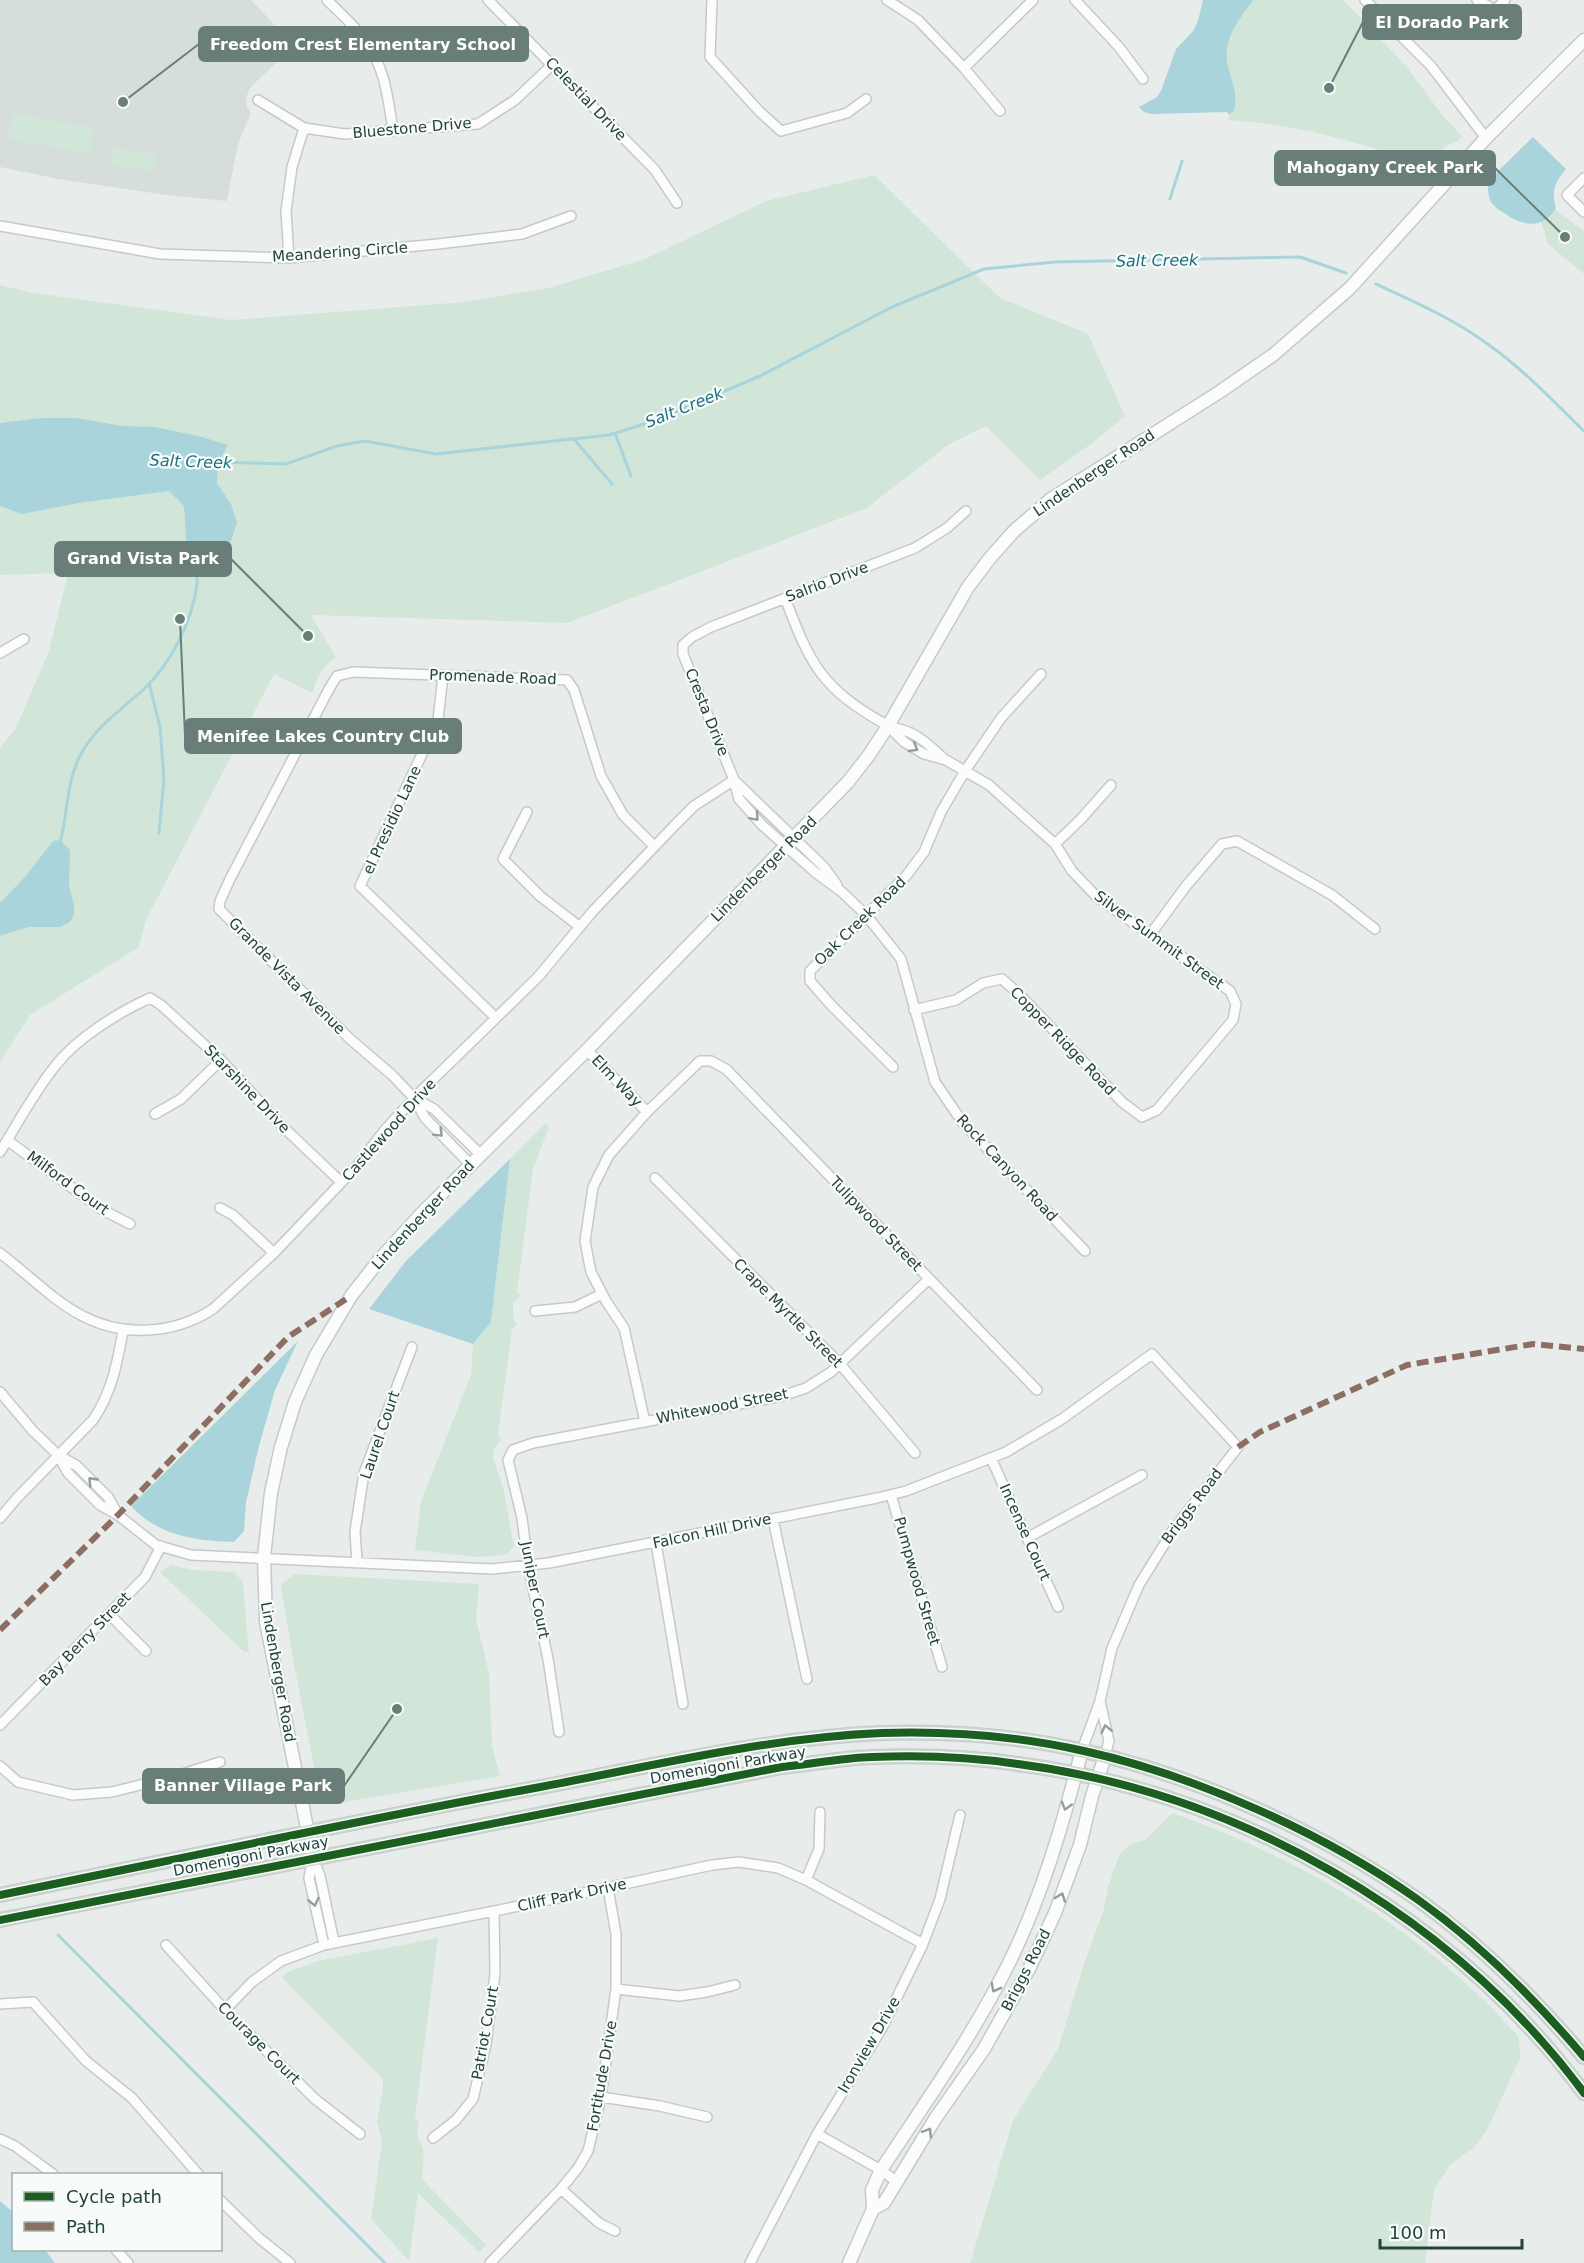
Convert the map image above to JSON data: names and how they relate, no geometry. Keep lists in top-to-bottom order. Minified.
{"streets":{"main road":["Domenigoni Parkway"],"street":["Celestial Drive","Bluestone Drive","Meandering Circle","Lindenberger Road","Salrio Drive","Promenade Road","Cresta Drive","el Presidio Lane","Oak Creek Road","Silver Summit Street","Grande Vista Avenue","Copper Ridge Road","Elm Way","Starshine Drive","Castlewood Drive","Rock Canyon Road","Milford Court","Tulipwood Street","Crape Myrtle Street","Whitewood Street","Laurel Court","Briggs Road","Falcon Hill Drive","Incense Court","Pumpwood Street","Juniper Court","Bay Berry Street","Cliff Park Drive","Patriot Court","Courage Court","Ironview Drive","Fortitude Drive"]},"crossings":[["Celestial Drive","Bluestone Drive"],["Lindenberger Road","Cresta Drive"],["Lindenberger Road","Silver Summit Street"],["Lindenberger Road","Grande Vista Avenue"],["Lindenberger Road","Elm Way"],["Lindenberger Road","Rock Canyon Road"],["Lindenberger Road","Falcon Hill Drive"],["Lindenberger Road","Domenigoni Parkway"],["Salrio Drive","Cresta Drive"],["Salrio Drive","Silver Summit Street"],["Promenade Road","el Presidio Lane"],["Promenade Road","Grande Vista Avenue"],["Promenade Road","Castlewood Drive"],["Cresta Drive","Castlewood Drive"],["Cresta Drive","Rock Canyon Road"],["el Presidio Lane","Castlewood Drive"],["Oak Creek Road","Silver Summit Street"],["Oak Creek Road","Rock Canyon Road"],["Silver Summit Street","Copper Ridge Road"],["Grande Vista Avenue","Castlewood Drive"],["Copper Ridge Road","Rock Canyon Road"],["Elm Way","Tulipwood Street"],["Starshine Drive","Castlewood Drive"],["Starshine Drive","Milford Court"],["Tulipwood Street","Whitewood Street"],["Crape Myrtle Street","Whitewood Street"],["Whitewood Street","Juniper Court"],["Laurel Court","Falcon Hill Drive"],["Briggs Road","Falcon Hill Drive"],["Briggs Road","Domenigoni Parkway"],["Falcon Hill Drive","Incense Court"],["Falcon Hill Drive","Pumpwood Street"],["Falcon Hill Drive","Juniper Court"],["Falcon Hill Drive","Bay Berry Street"],["Cliff Park Drive","Patriot Court"],["Cliff Park Drive","Courage Court"],["Cliff Park Drive","Ironview Drive"],["Cliff Park Drive","Fortitude Drive"]],"water":["Salt Creek"],"places":["El Dorado Park","Freedom Crest Elementary School","Mahogany Creek Park","Menifee Lakes Country Club","Grand Vista Park","Banner Village Park"],"legend":["Cycle path","Path"],"scale_bar":"100 m"}
